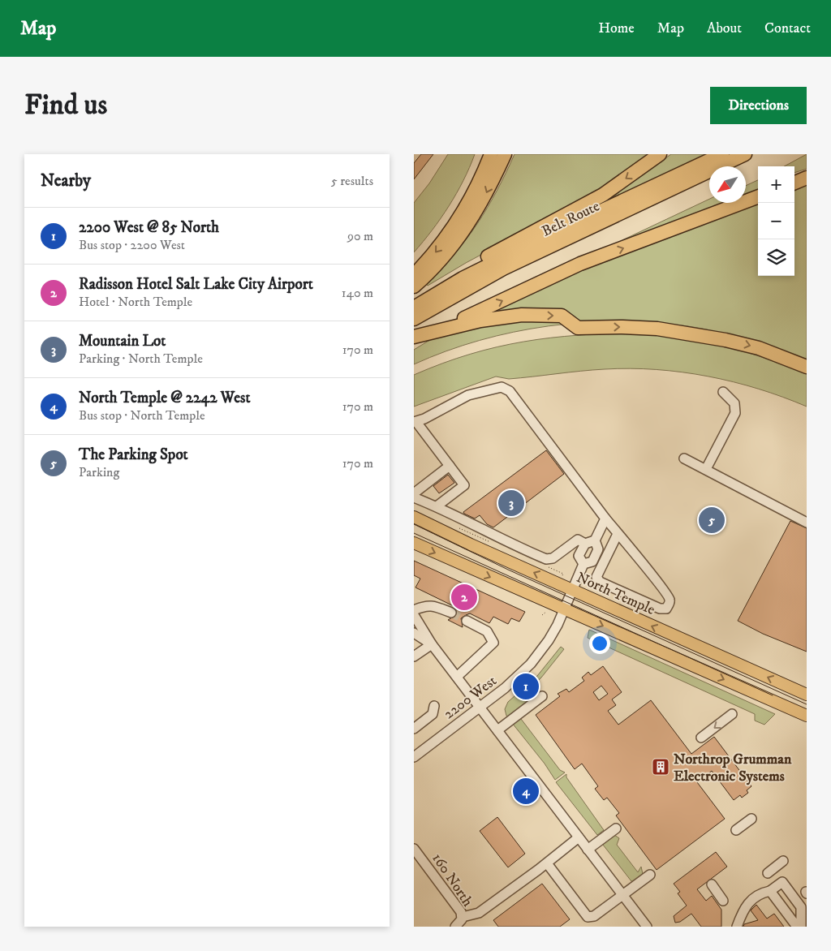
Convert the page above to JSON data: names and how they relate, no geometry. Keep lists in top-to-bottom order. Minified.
{"streets":{"highway":["Belt Route"],"main road":["North Temple"],"street":["2200 West","160 North"]},"crossings":[["North Temple","2200 West"]],"places":{"building":["Northrop Grumman Electronic Systems"]},"north":"bottom left","page":{"header":"Map","nav":["Home","Map","About","Contact"],"buttons":"Directions","title":"Find us","heading":["Nearby","5 results"],"map_buttons":["+","−"],"list":[{"mark":"1","name":"2200 West @ 85 North","note":"Bus stop · 2200 West","value":"90 m"},{"mark":"2","name":"Radisson Hotel Salt Lake City Airport","note":"Hotel · North Temple","value":"140 m"},{"mark":"3","name":"Mountain Lot","note":"Parking · North Temple","value":"170 m"},{"mark":"4","name":"North Temple @ 2242 West","note":"Bus stop · North Temple","value":"170 m"},{"mark":"5","name":"The Parking Spot","note":"Parking","value":"170 m"}],"pins":["3","5","2","1","4"]}}
